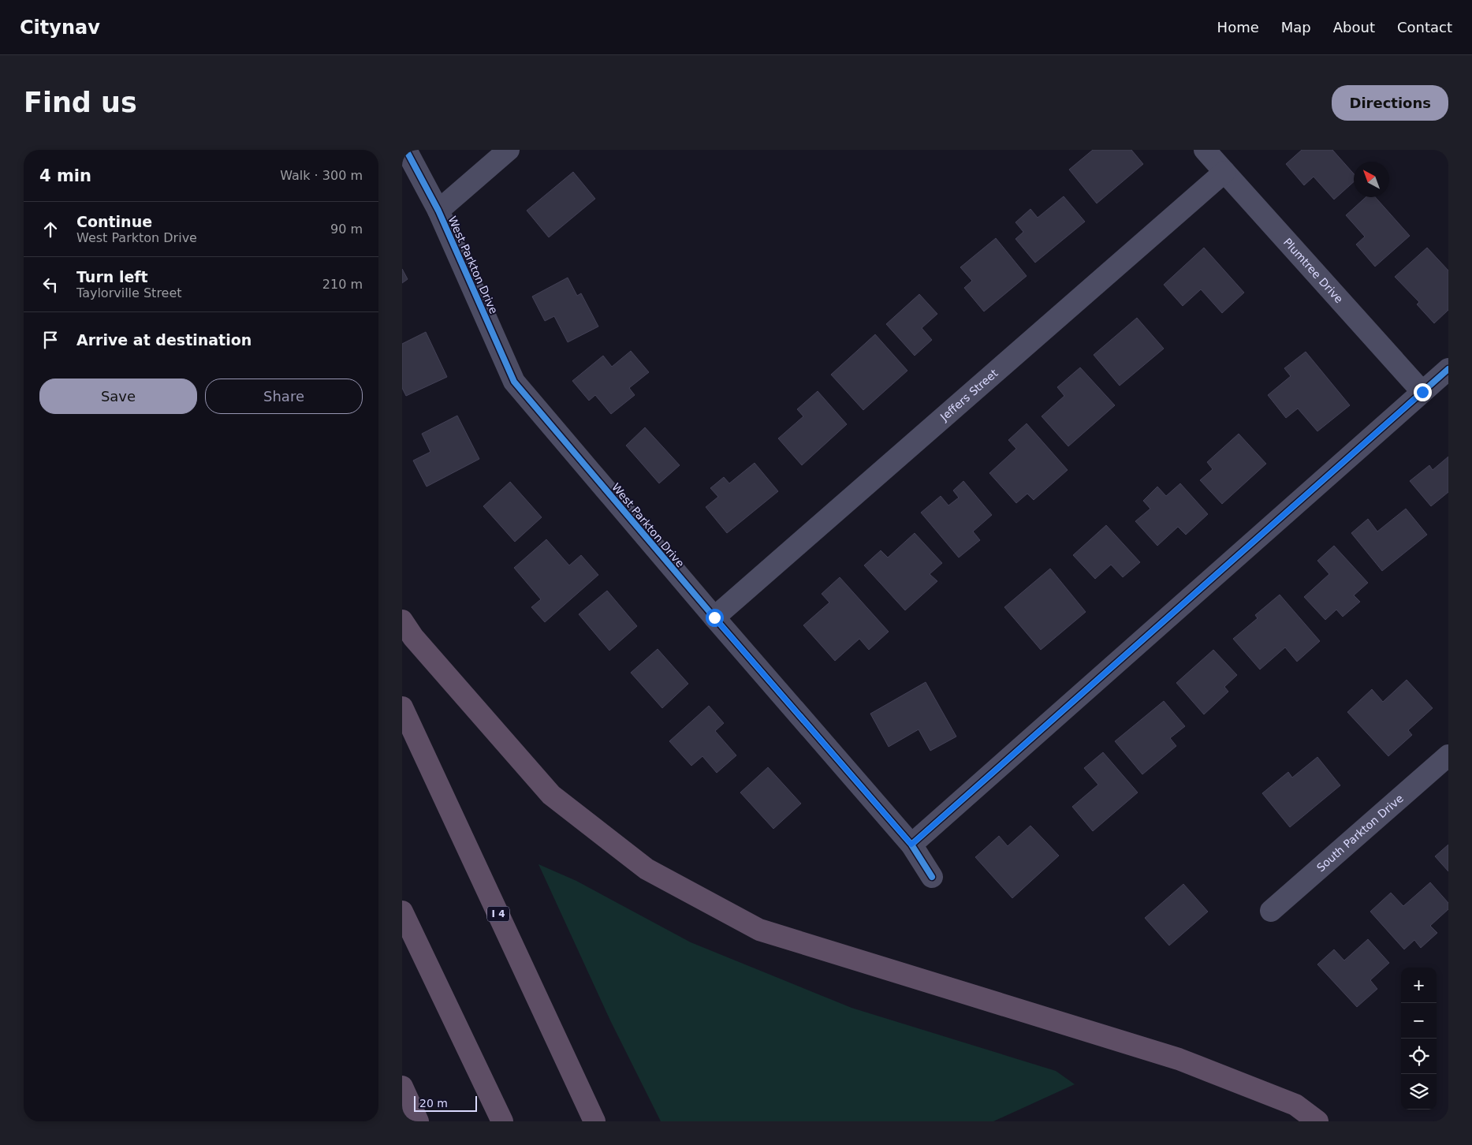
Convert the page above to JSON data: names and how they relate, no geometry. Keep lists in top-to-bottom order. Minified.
{"streets":{"highway":["I 4"],"street":["West Parkton Drive","Plumtree Drive","Jeffers Street","South Parkton Drive"]},"crossings":[["West Parkton Drive","Jeffers Street"],["Plumtree Drive","Jeffers Street"]],"scale_bar":"20 m","north":"top left","page":{"header":"Citynav","nav":["Home","Map","About","Contact"],"buttons":["Directions",["Save","Share"]],"title":"Find us","heading":["4 min","Walk · 300 m"],"list":[["Continue","West Parkton Drive","90 m"],["Turn left","Taylorville Street","210 m"],"Arrive at destination"],"map_buttons":["+","−"],"scale":"20 m"}}
